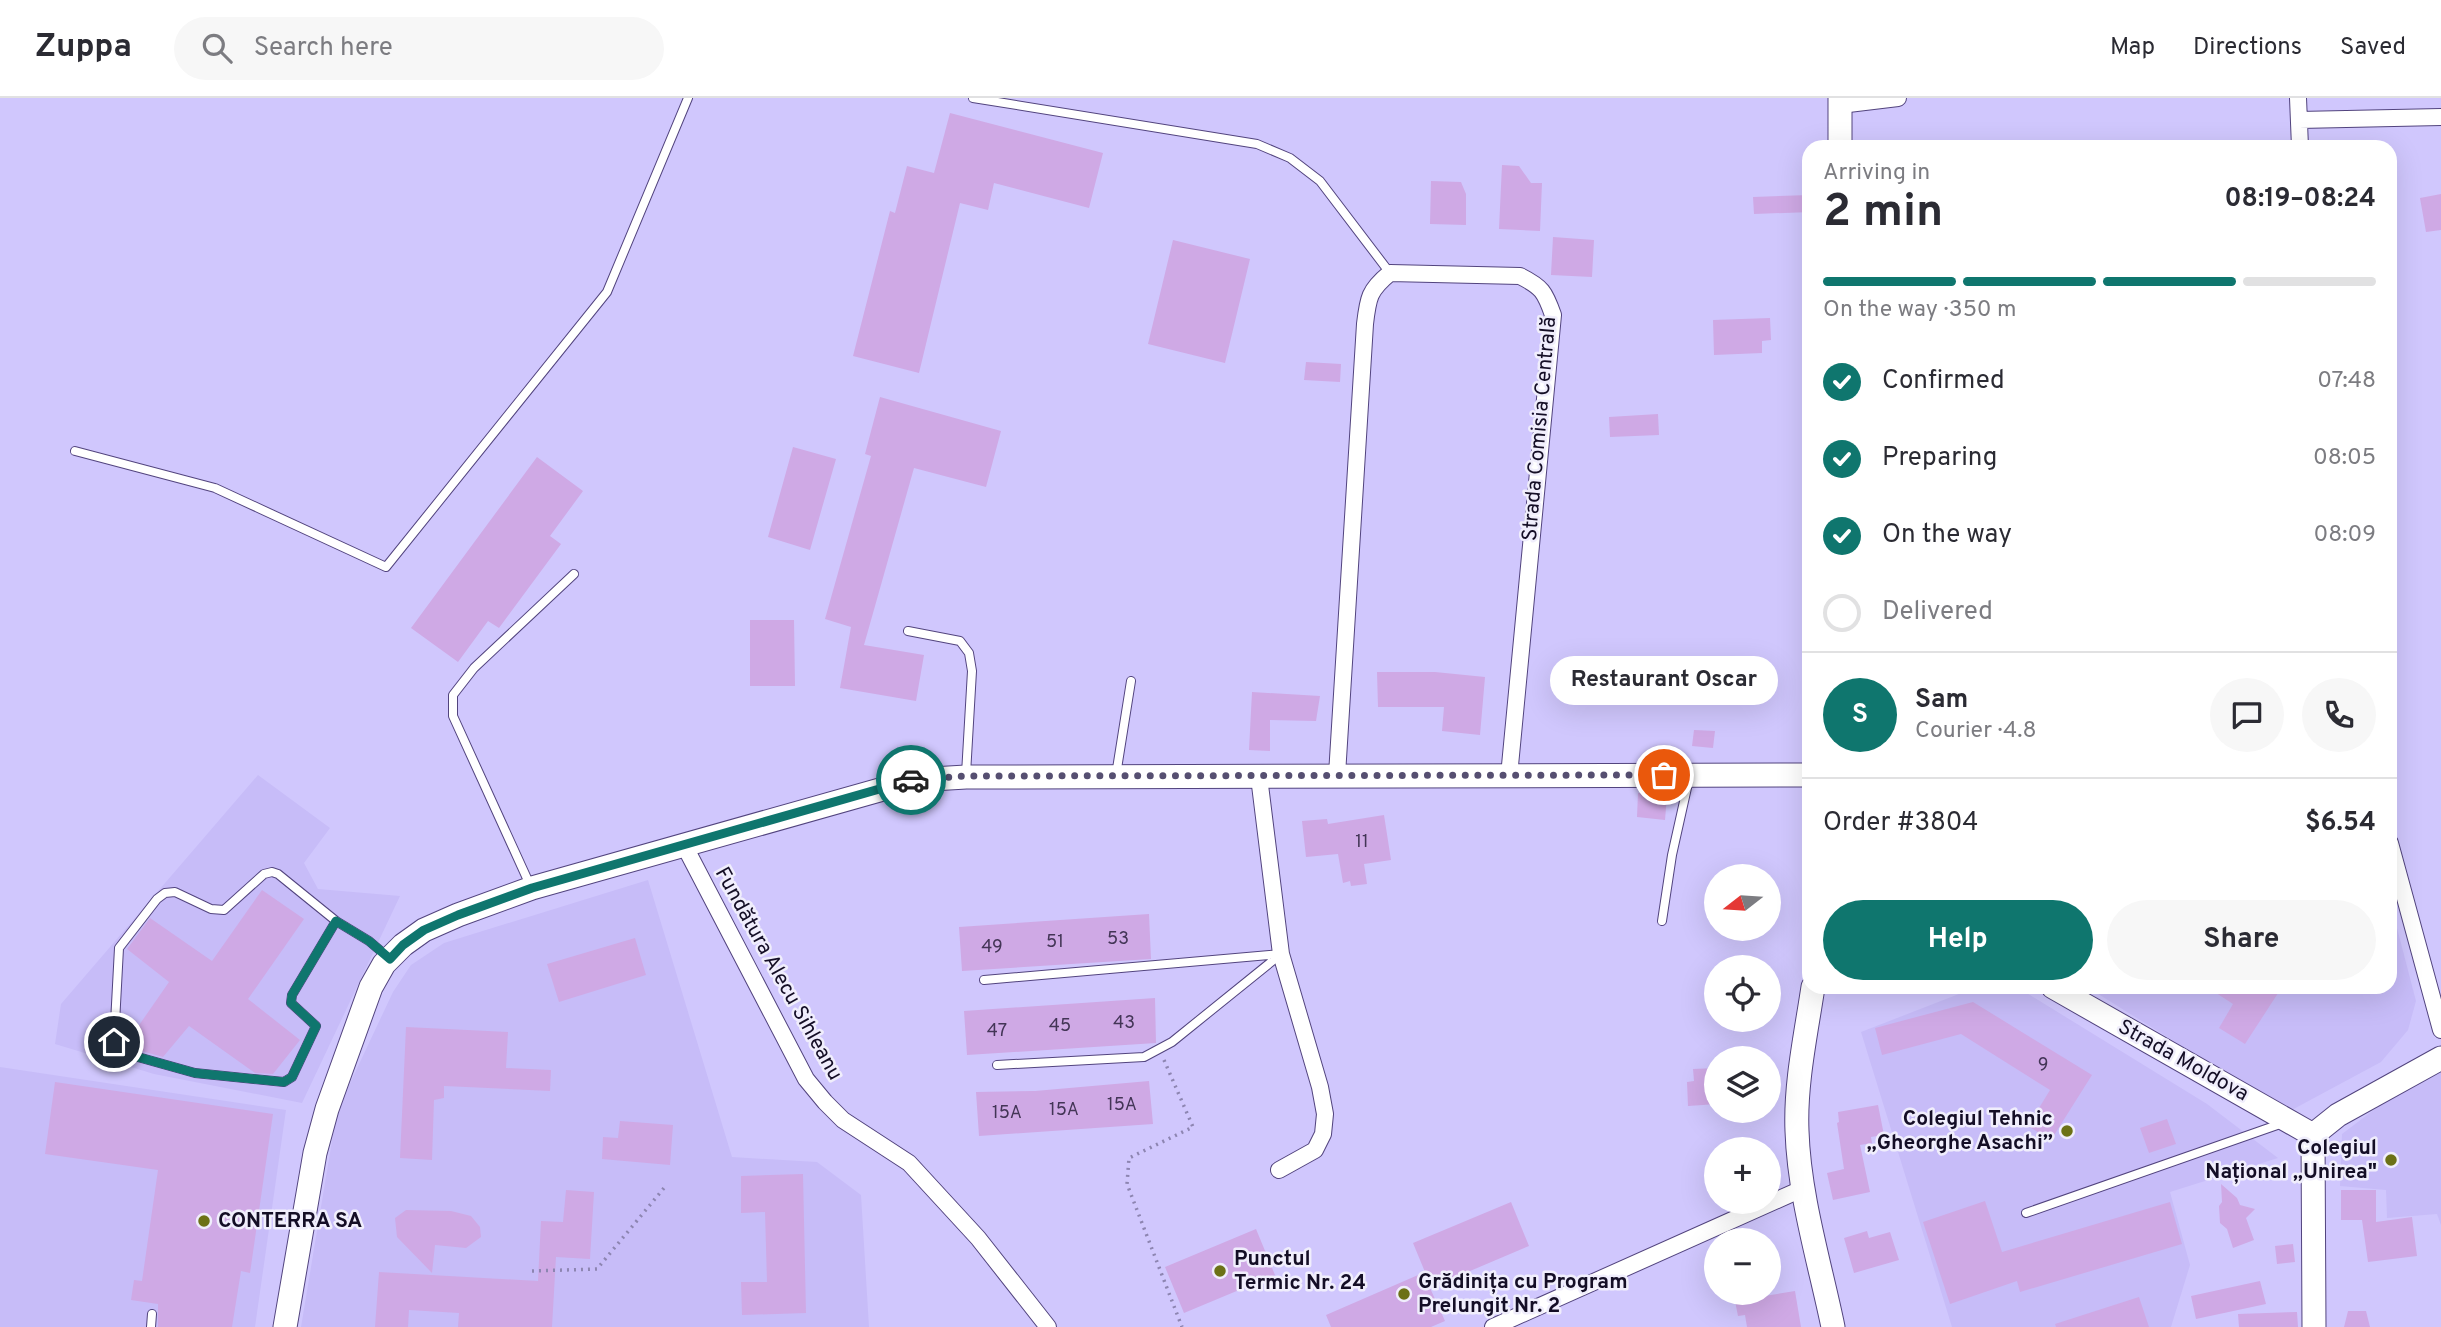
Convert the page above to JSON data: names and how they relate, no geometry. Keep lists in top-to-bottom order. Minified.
{"streets":{"street":["Strada Comisia Centrală","Fundătura Alecu Sihleanu","Strada Moldova"]},"places":["Restaurant Oscar","Colegiul Tehnic „Gheorghe Asachi”","Colegiul Național „Unirea\"","CONTERRA SA","Punctul Termic Nr. 24","Grădinița cu Program Prelungit Nr. 2"],"house_numbers":["11","53","51","49","43","45","47","9","15A","15A","15A"],"north":"left","page":{"header":"Zuppa","search":"Search here","nav":["Map","Directions","Saved"],"heading":["2 min","Arriving in","08:19–08:24"],"panel":["Sam","Courier · 4.8","Order #3804","$6.54"],"bar":"On the way · 350 m","list":[["Confirmed","07:48"],["Preparing","08:05"],["On the way","08:09"],"Delivered"],"bubble":"Restaurant Oscar","round":"S","map_buttons":["+","−"],"buttons":["Help","Share"]}}
